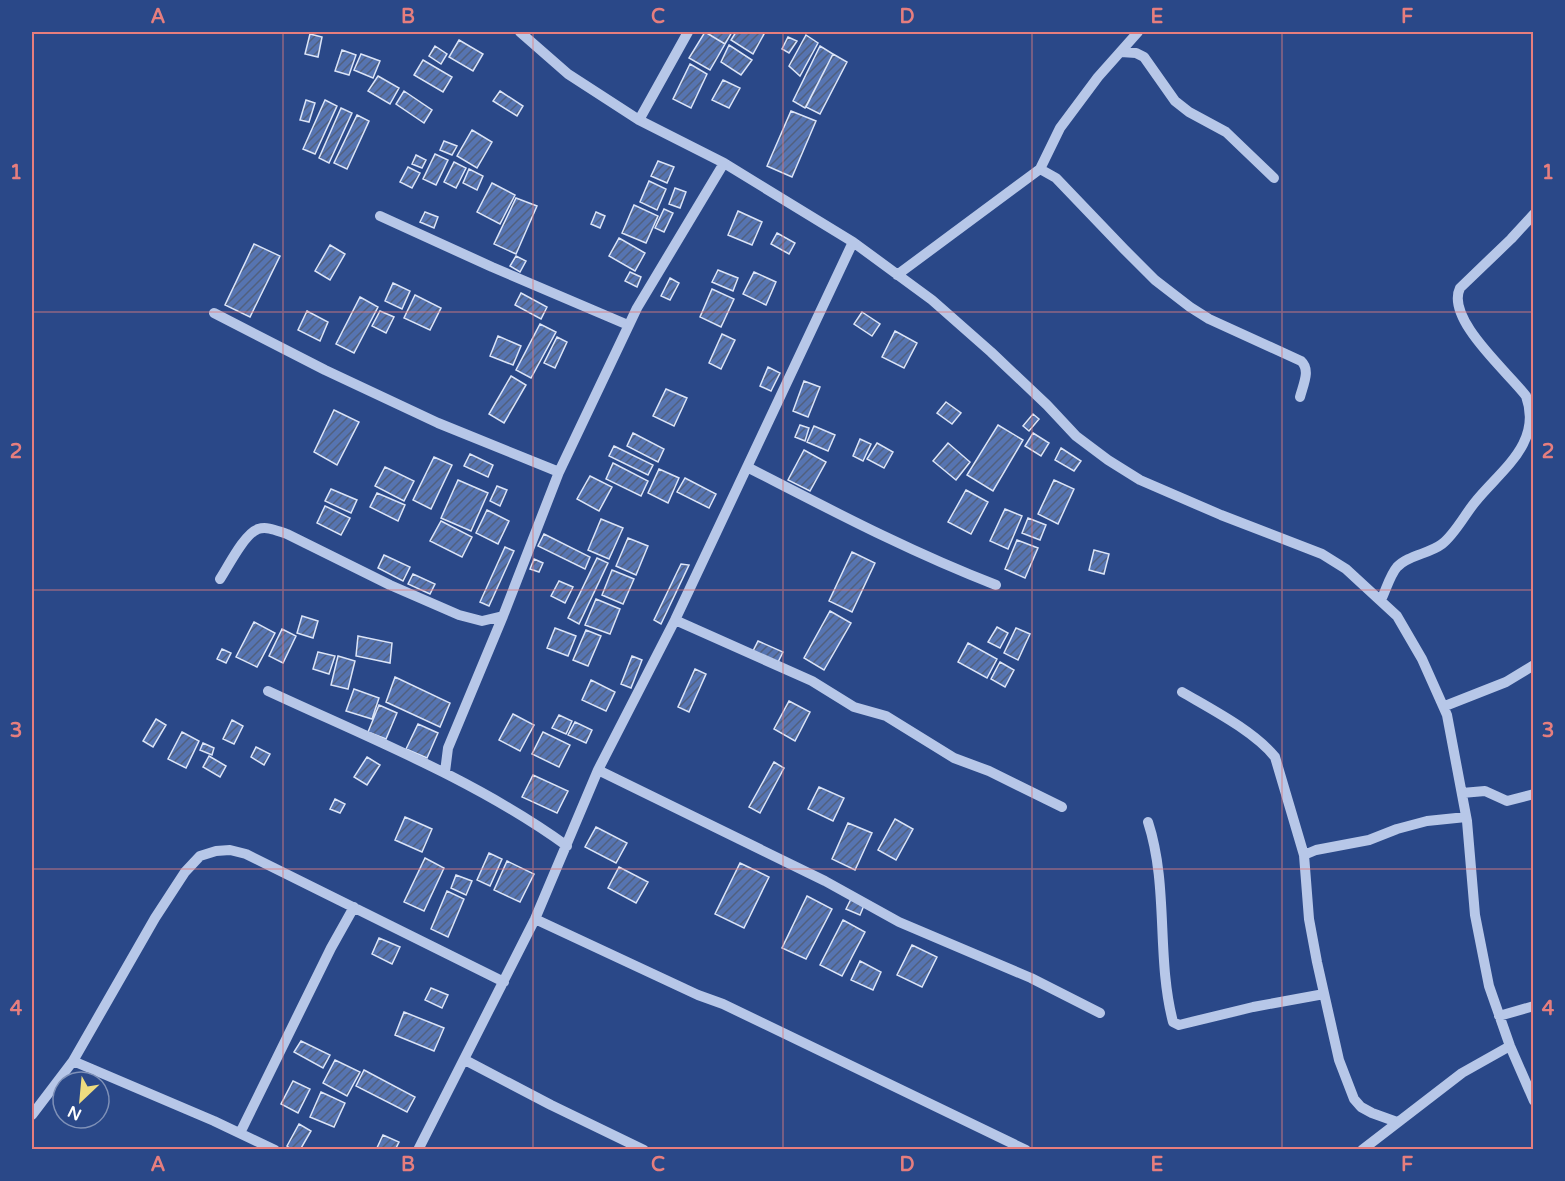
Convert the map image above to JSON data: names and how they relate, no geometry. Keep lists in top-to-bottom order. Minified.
{"north":"bottom left","grid":{"columns":["A","B","C","D","E","F"],"rows":["1","2","3","4"]}}
